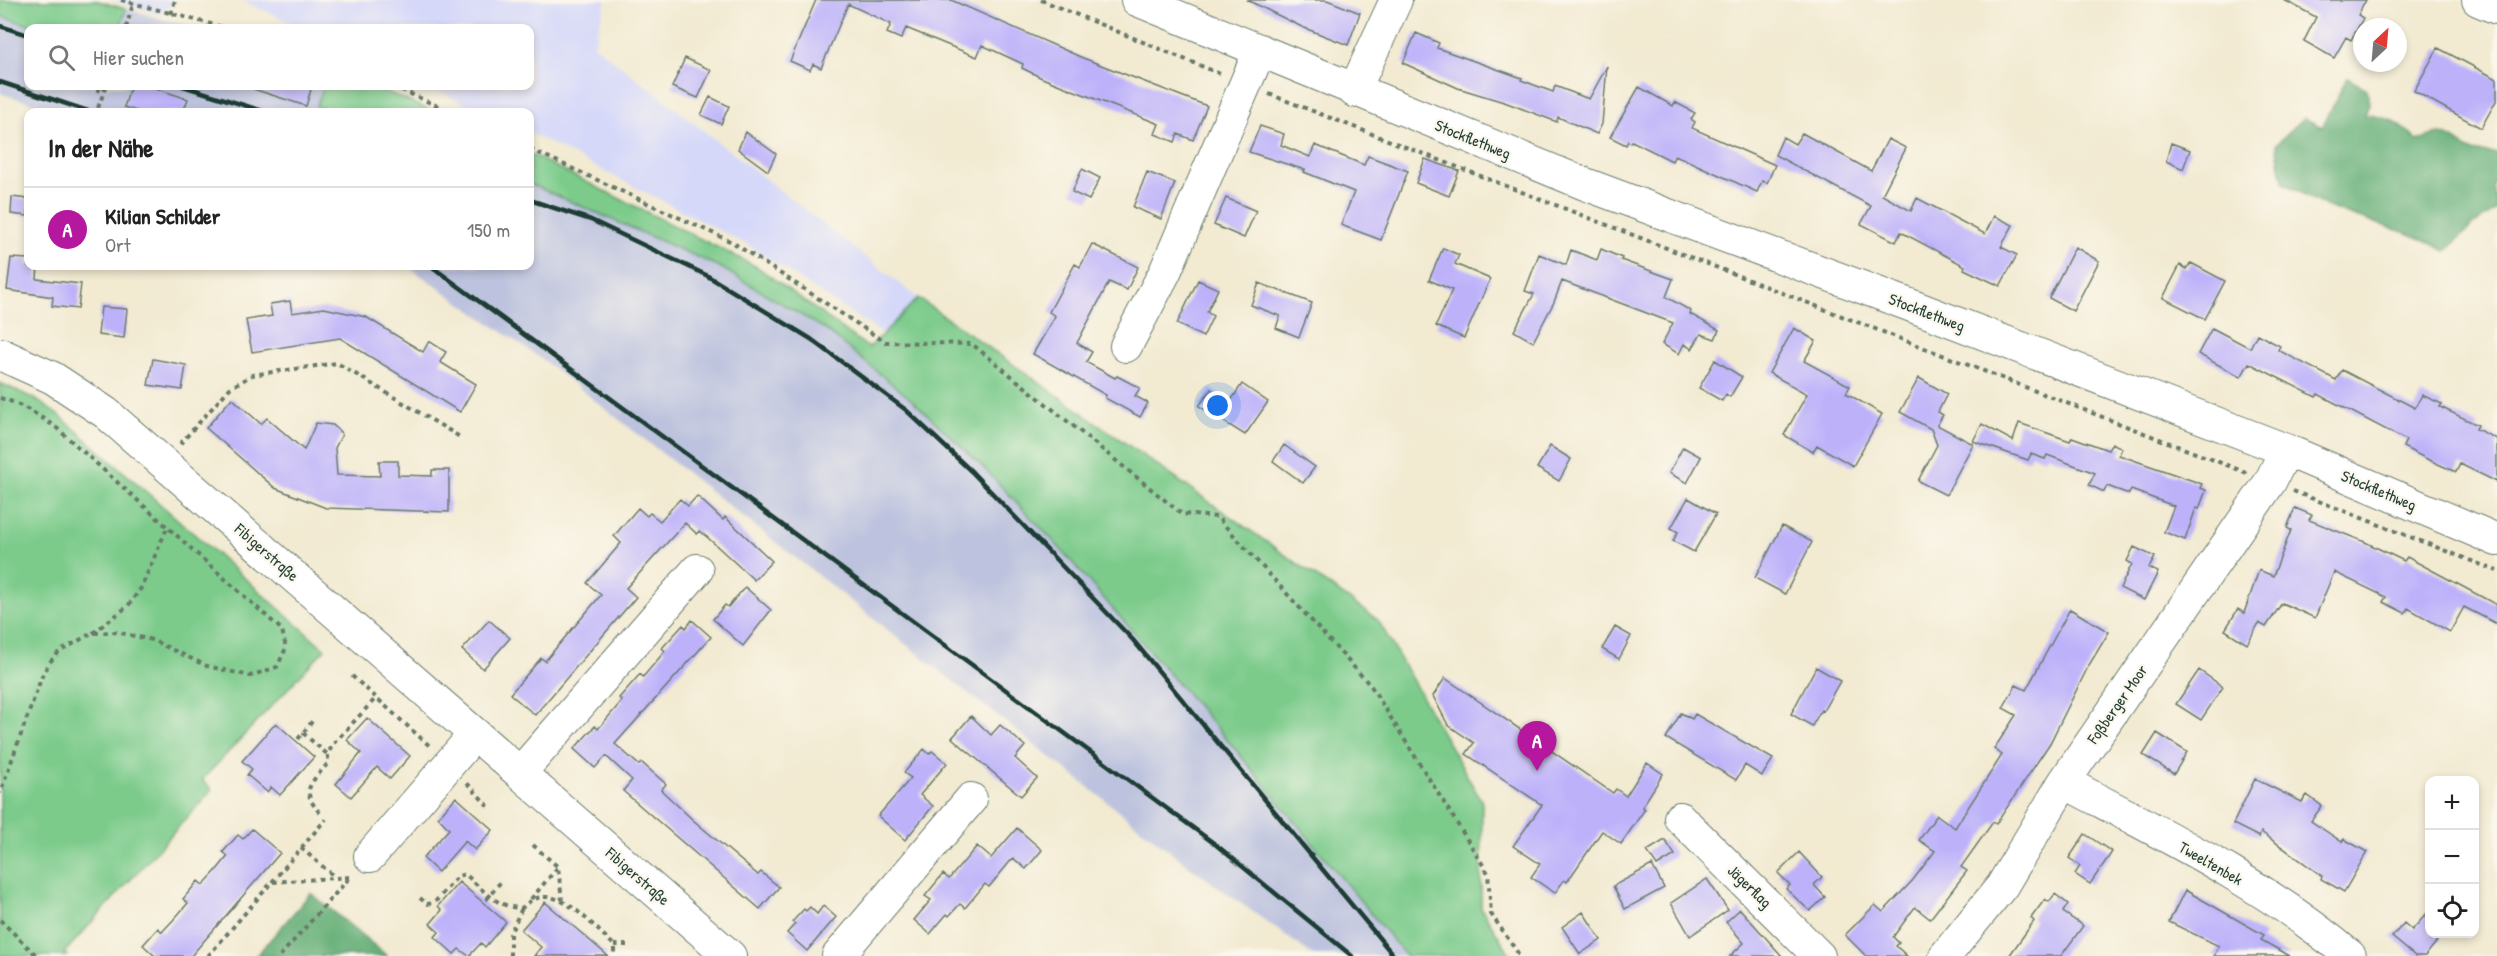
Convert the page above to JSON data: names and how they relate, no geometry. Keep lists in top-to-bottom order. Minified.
{"streets":{"street":["Stockflethweg","Fibigerstraße","Foßberger Moor","Tweeltenbek","Jägerflag"]},"crossings":[["Stockflethweg","Foßberger Moor"],["Foßberger Moor","Tweeltenbek"]],"north":"top right","page":{"search":"Hier suchen","heading":"In der Nähe","list":[{"mark":"A","name":"Kilian Schilder","note":"Ort","value":"150 m"}],"pins":"A","map_buttons":["+","−"]}}
